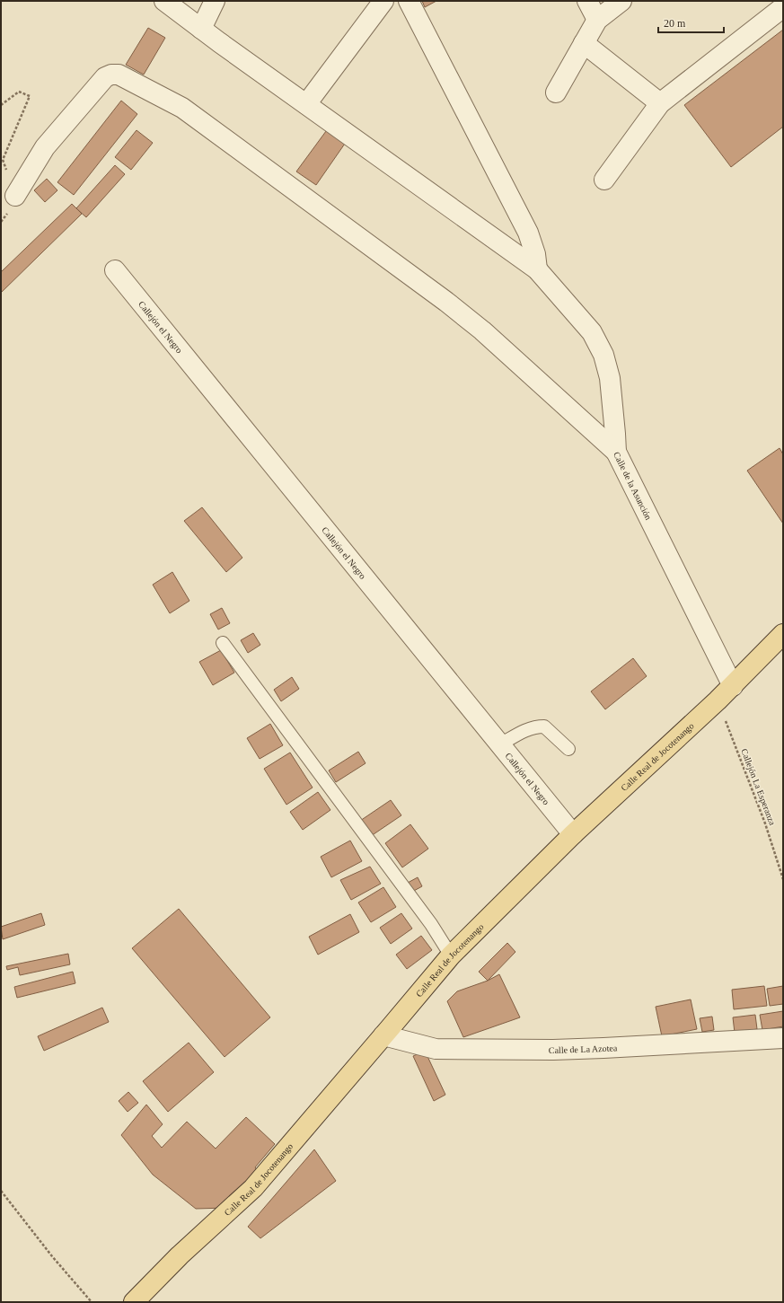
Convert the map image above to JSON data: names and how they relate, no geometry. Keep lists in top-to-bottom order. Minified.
{"streets":{"main road":["Calle Real de Jocotenango"],"street":["Callejón el Negro","Calle de la Asunción","Calle de La Azotea"],"path":["Callejón La Esperanza"]},"crossings":[["Callejón el Negro","Calle Real de Jocotenango"],["Calle de la Asunción","Calle Real de Jocotenango"],["Calle Real de Jocotenango","Callejón La Esperanza"],["Calle Real de Jocotenango","Calle de La Azotea"]],"scale_bar":"20 m"}
